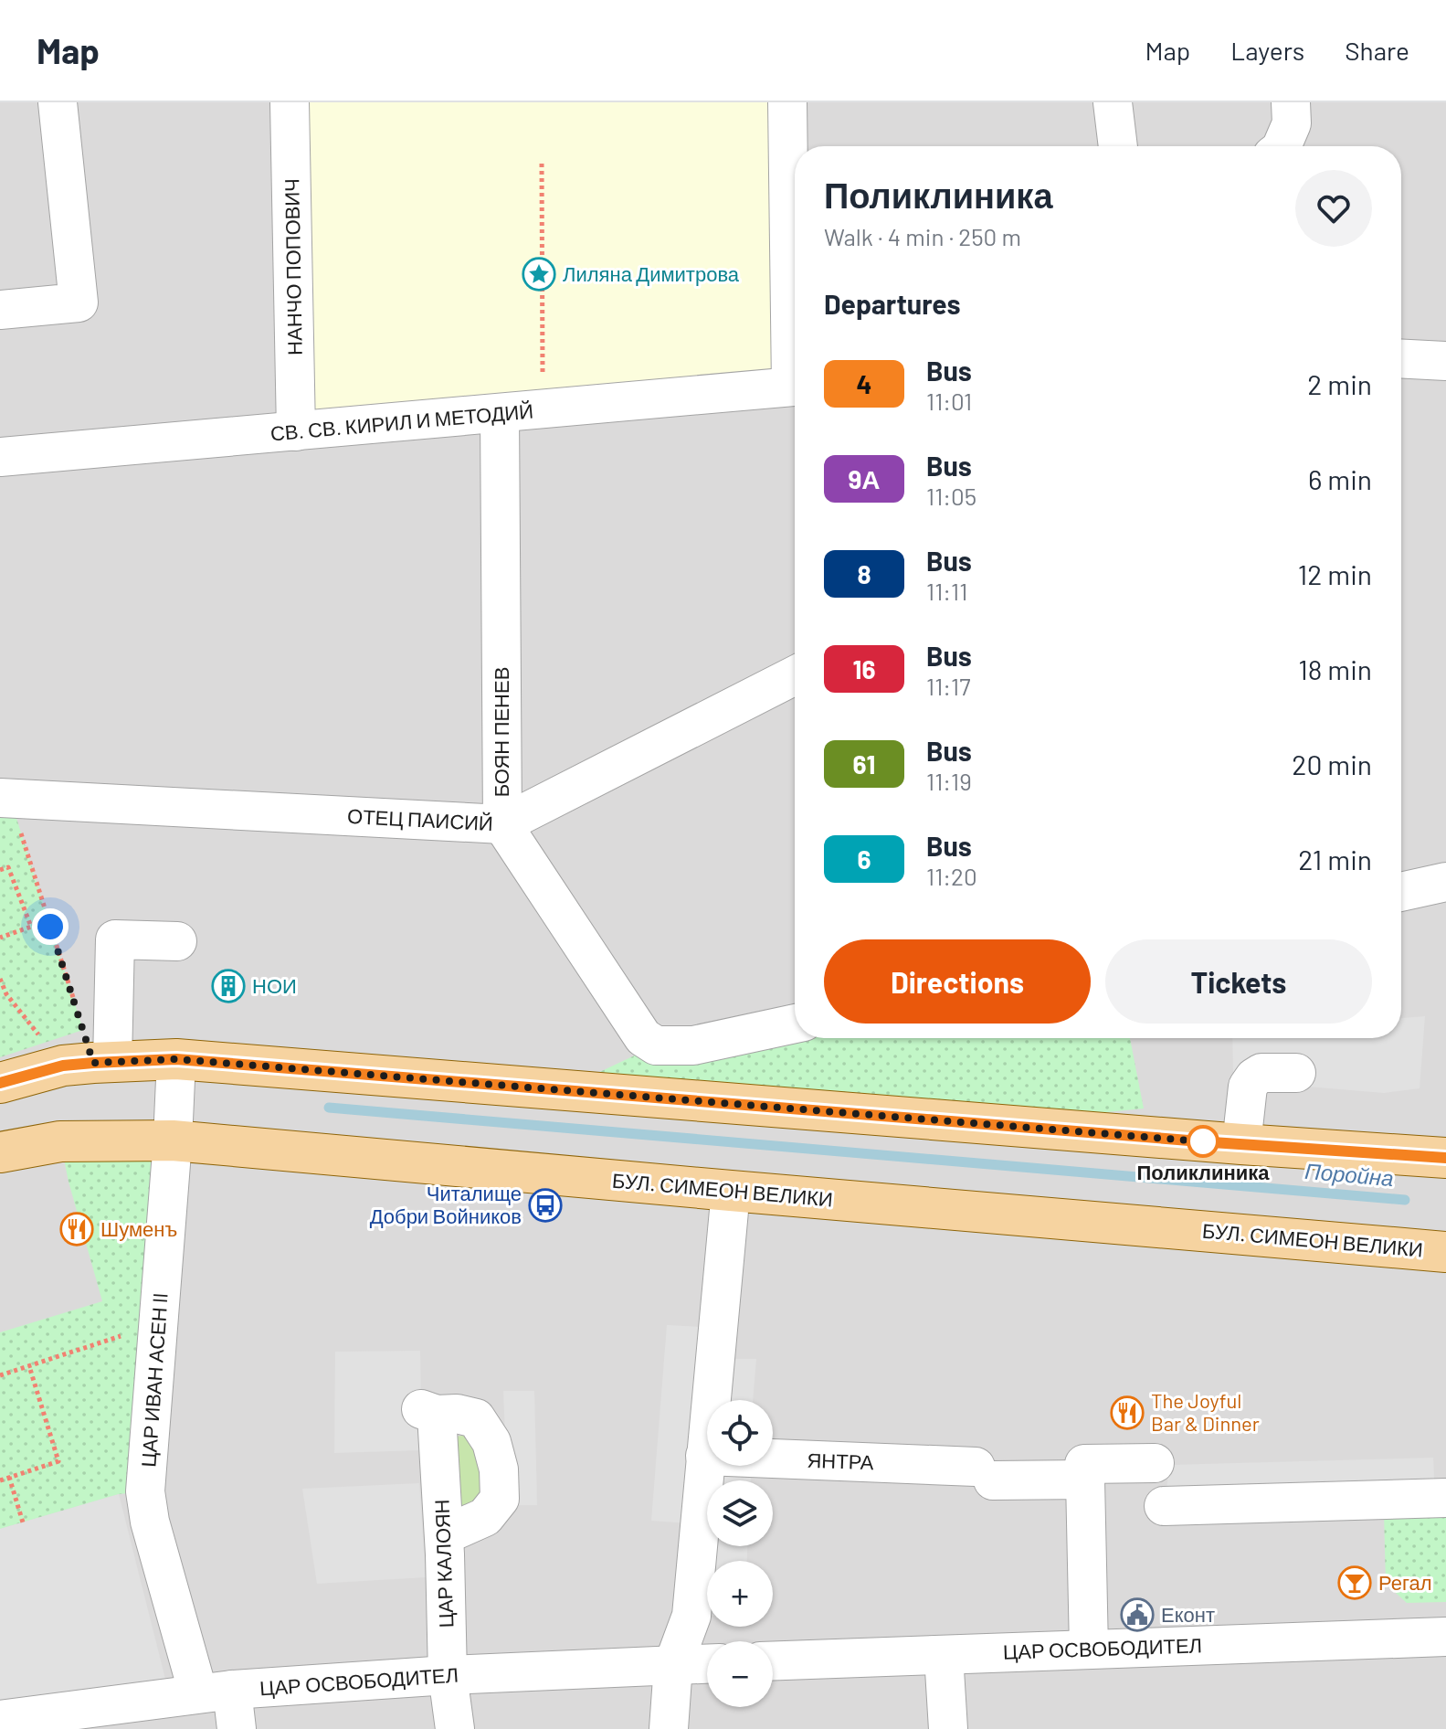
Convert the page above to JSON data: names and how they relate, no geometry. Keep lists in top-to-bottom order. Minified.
{"streets":{"main road":["БУЛ. СИМЕОН ВЕЛИКИ"],"street":["НАНЧО ПОПОВИЧ","СВ. СВ. КИРИЛ И МЕТОДИЙ","БОЯН ПЕНЕВ","ОТЕЦ ПАИСИЙ","ЦАР ИВАН АСЕН II","ЯНТРА","ЦАР КАЛОЯН","ЦАР ОСВОБОДИТЕЛ"]},"crossings":[["НАНЧО ПОПОВИЧ","СВ. СВ. КИРИЛ И МЕТОДИЙ"],["СВ. СВ. КИРИЛ И МЕТОДИЙ","БОЯН ПЕНЕВ"],["БОЯН ПЕНЕВ","ОТЕЦ ПАИСИЙ"],["БУЛ. СИМЕОН ВЕЛИКИ","ЦАР ИВАН АСЕН II"],["ЦАР ИВАН АСЕН II","ЦАР ОСВОБОДИТЕЛ"],["ЦАР КАЛОЯН","ЦАР ОСВОБОДИТЕЛ"]],"water":["Поройна"],"places":{"place":["Лиляна Димитрова"],"building":["НОИ"],"other":["Поликлиника"],"bus stop":["Читалище Добри Войников"],"restaurant":["Шуменъ","The Joyful Bar & Dinner"],"bar":["Регал"],"public building":["Еконт"]},"lines":["bus line 4"],"page":{"header":"Map","nav":["Map","Layers","Share"],"heading":[["Поликлиника","Walk · 4 min · 250 m"],"Departures"],"list":[{"mark":"4","name":"Bus","note":"11:01","value":"2 min"},{"mark":"9А","name":"Bus","note":"11:05","value":"6 min"},{"mark":"8","name":"Bus","note":"11:11","value":"12 min"},{"mark":"16","name":"Bus","note":"11:17","value":"18 min"},{"mark":"61","name":"Bus","note":"11:19","value":"20 min"},{"mark":"6","name":"Bus","note":"11:20","value":"21 min"}],"buttons":["Directions","Tickets"],"map_buttons":["+","−"]}}
